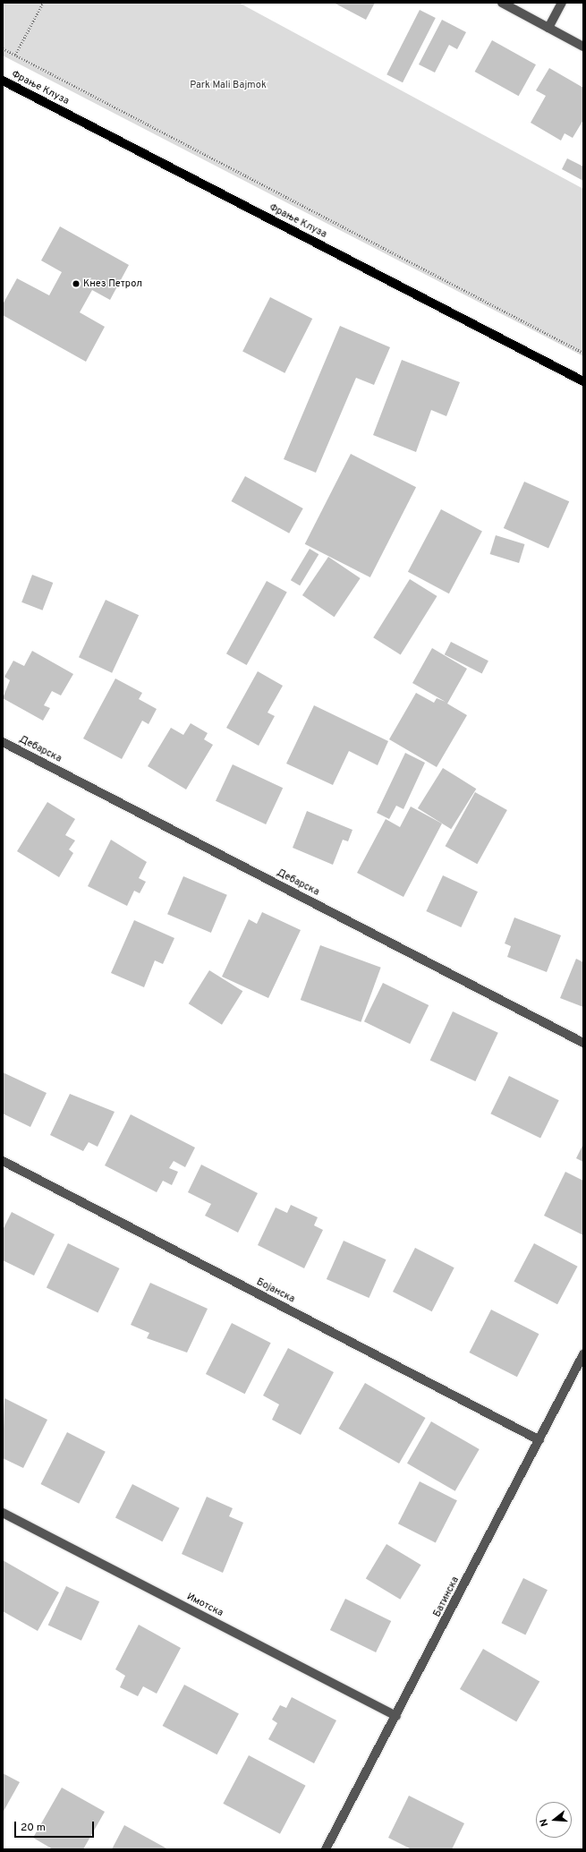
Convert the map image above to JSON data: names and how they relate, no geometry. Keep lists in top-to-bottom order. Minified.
{"streets":{"main road":["Фрање Клуза"],"street":["Дебарска","Бојанска","Батинска","Имотска"]},"crossings":[["Бојанска","Батинска"],["Батинска","Имотска"]],"parks":["Park Mali Bajmok"],"places":["Кнез Петрол"],"scale_bar":"20 m","north":"left"}
